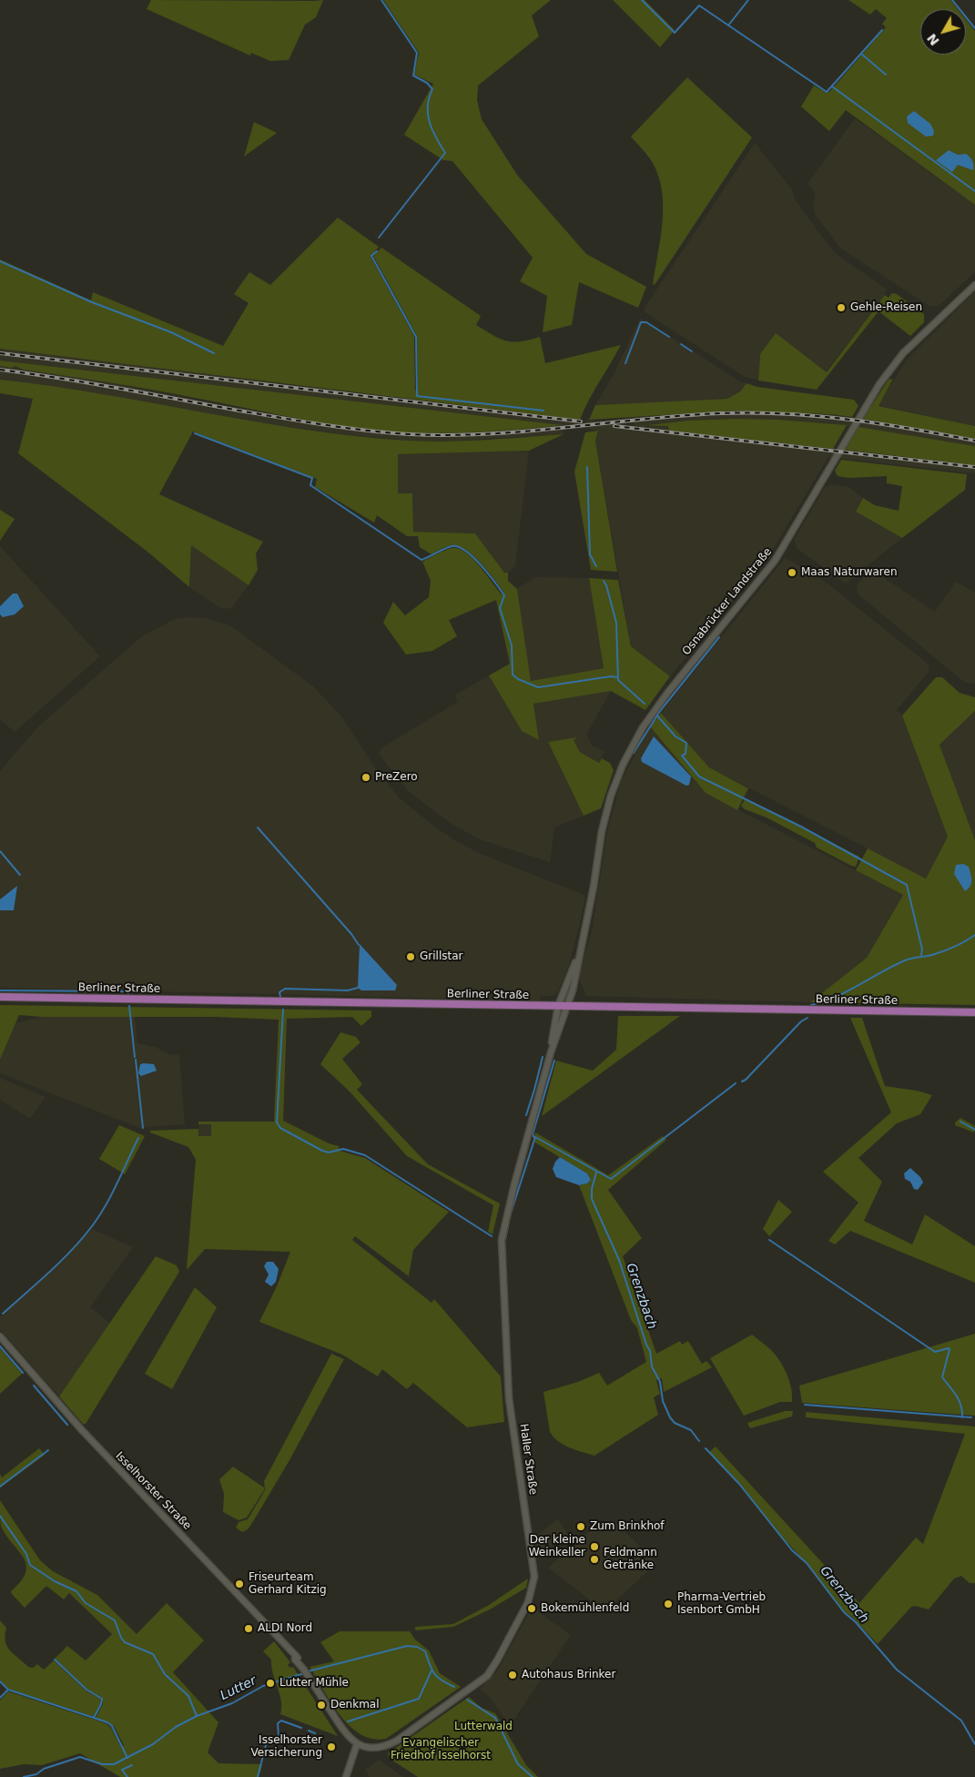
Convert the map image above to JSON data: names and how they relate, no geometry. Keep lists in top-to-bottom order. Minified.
{"streets":{"main road":["Berliner Straße"],"street":["Osnabrücker Landstraße","Haller Straße","Isselhorster Straße"]},"crossings":[["Osnabrücker Landstraße","Berliner Straße"],["Osnabrücker Landstraße","Haller Straße"],["Berliner Straße","Haller Straße"],["Haller Straße","Isselhorster Straße"]],"water":["Grenzbach","Lutter"],"parks":["Lutterwald","Evangelischer Friedhof Isselhorst"],"places":["Gehle-Reisen","Maas Naturwaren","PreZero","Grillstar","Zum Brinkhof","Der kleine Weinkeller","Feldmann Getränke","Friseurteam Gerhard Kitzig","Pharma-Vertrieb Isenbort GmbH","Bokemühlenfeld","ALDI Nord","Autohaus Brinker","Lutter Mühle","Denkmal","Isselhorster Versicherung"],"north":"bottom left"}
